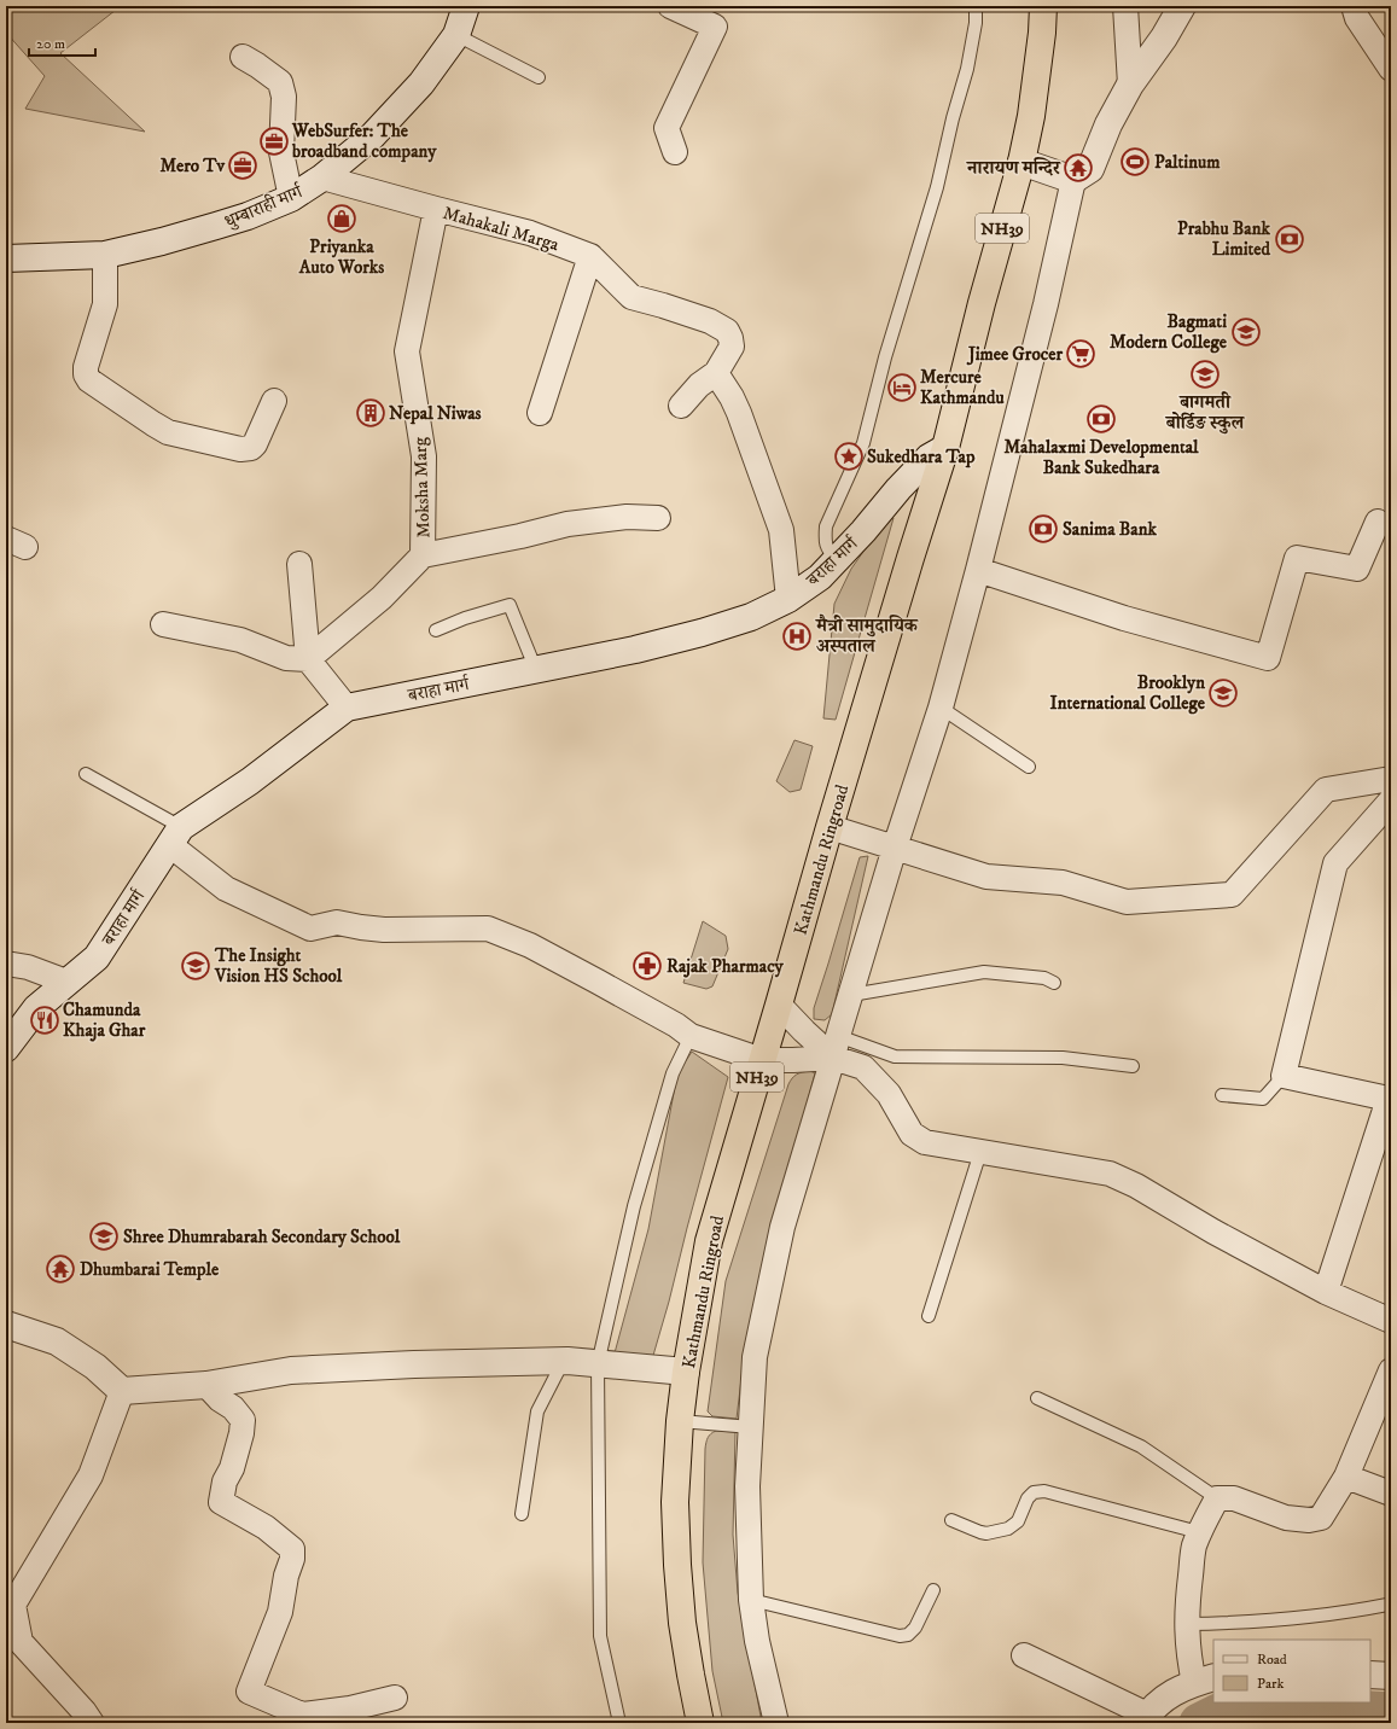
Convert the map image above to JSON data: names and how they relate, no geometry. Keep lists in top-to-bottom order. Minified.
{"streets":{"highway":["NH39","Kathmandu Ringroad"],"main road":["धुम्बाराही मार्ग","बराहा मार्ग"],"street":["Mahakali Marga","Moksha Marg"]},"crossings":[["धुम्बाराही मार्ग","Mahakali Marga"],["Mahakali Marga","Moksha Marg"],["बराहा मार्ग","Kathmandu Ringroad"]],"places":{"office":["WebSurfer: The broadband company","Mero Tv"],"sports":["Paltinum"],"temple":["नारायण मन्दिर","Dhumbarai Temple"],"shop":["Priyanka Auto Works"],"bank":["Prabhu Bank Limited","Mahalaxmi Developmental Bank Sukedhara","Sanima Bank"],"school or university":["Bagmati Modern College","बागमती बोर्डिङ स्कुल","Brooklyn International College","The Insight Vision HS School","Shree Dhumrabarah Secondary School"],"supermarket":["Jimee Grocer"],"hotel":["Mercure Kathmandu"],"building":["Nepal Niwas"],"place":["Sukedhara Tap"],"hospital":["मैत्री सामुदायिक अस्पताल"],"pharmacy":["Rajak Pharmacy"],"restaurant":["Chamunda Khaja Ghar"]},"legend":["Road","Park"],"scale_bar":"20 m"}
